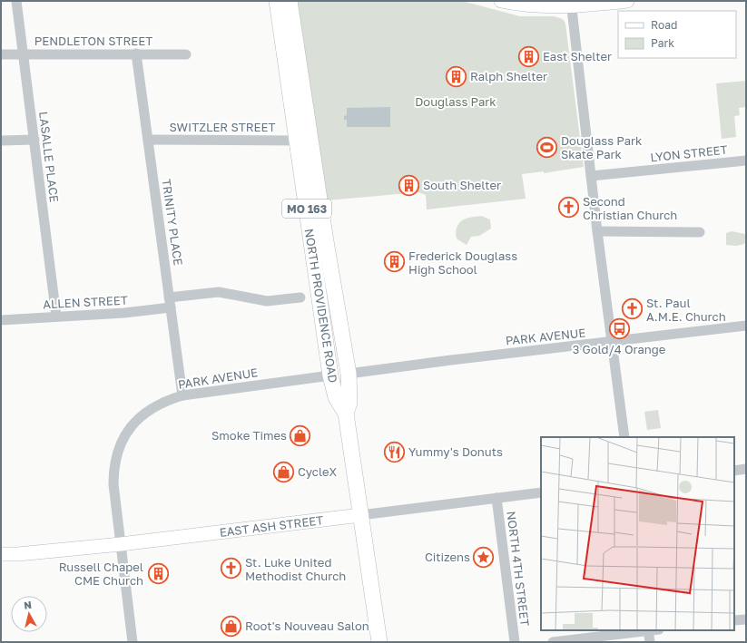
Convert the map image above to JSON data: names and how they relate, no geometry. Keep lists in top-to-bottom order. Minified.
{"streets":{"main road":["MO 163","NORTH PROVIDENCE ROAD"],"street":["PENDLETON STREET","SWITZLER STREET","LYON STREET","LASALLE PLACE","TRINITY PLACE","ALLEN STREET","PARK AVENUE","EAST ASH STREET","NORTH 4TH STREET"]},"crossings":[["PENDLETON STREET","LASALLE PLACE"],["PENDLETON STREET","TRINITY PLACE"],["SWITZLER STREET","TRINITY PLACE"],["SWITZLER STREET","NORTH PROVIDENCE ROAD"],["LASALLE PLACE","ALLEN STREET"],["TRINITY PLACE","ALLEN STREET"],["TRINITY PLACE","PARK AVENUE"],["NORTH PROVIDENCE ROAD","PARK AVENUE"],["NORTH PROVIDENCE ROAD","EAST ASH STREET"],["PARK AVENUE","EAST ASH STREET"],["EAST ASH STREET","NORTH 4TH STREET"]],"parks":["Douglass Park"],"places":{"building":["East Shelter","Ralph Shelter","South Shelter","Frederick Douglass High School","Russell Chapel CME Church"],"sports":["Douglass Park Skate Park"],"church":["Second Christian Church","St. Paul A.M.E. Church","St. Luke United Methodist Church"],"bus stop":["3 Gold/4 Orange"],"shop":["Smoke Times","CycleX","Root's Nouveau Salon"],"restaurant":["Yummy's Donuts"],"place":["Citizens"]},"legend":["Road","Park"],"north":"top"}
